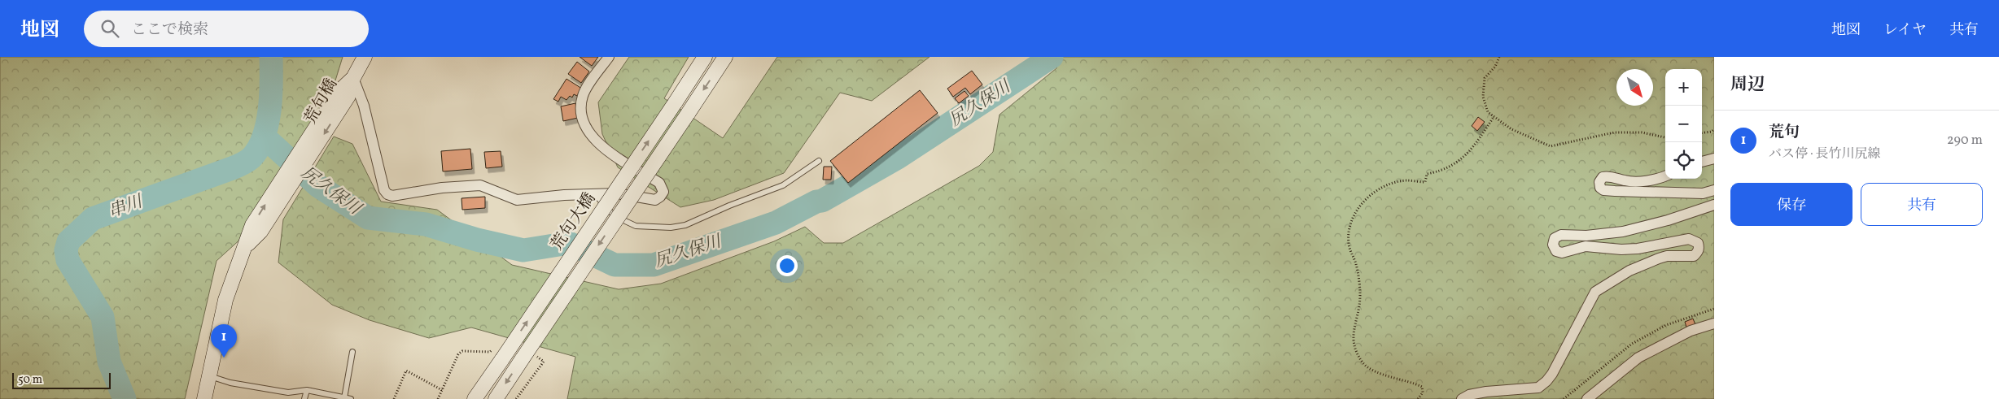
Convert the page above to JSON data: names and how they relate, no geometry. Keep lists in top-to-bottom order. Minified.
{"streets":{"main road":["荒句橋","荒句大橋"]},"water":["尻久保川","串川"],"scale_bar":"50 m","north":"bottom right","page":{"header":"地図","search":"ここで検索","nav":["地図","レイヤ","共有"],"heading":"周辺","map_buttons":["+","−"],"list":[{"mark":"1","name":"荒句","note":"バス停 · 長竹川尻線","value":"290 m"}],"buttons":["保存","共有"],"pins":"1","scale":"50 m"}}
